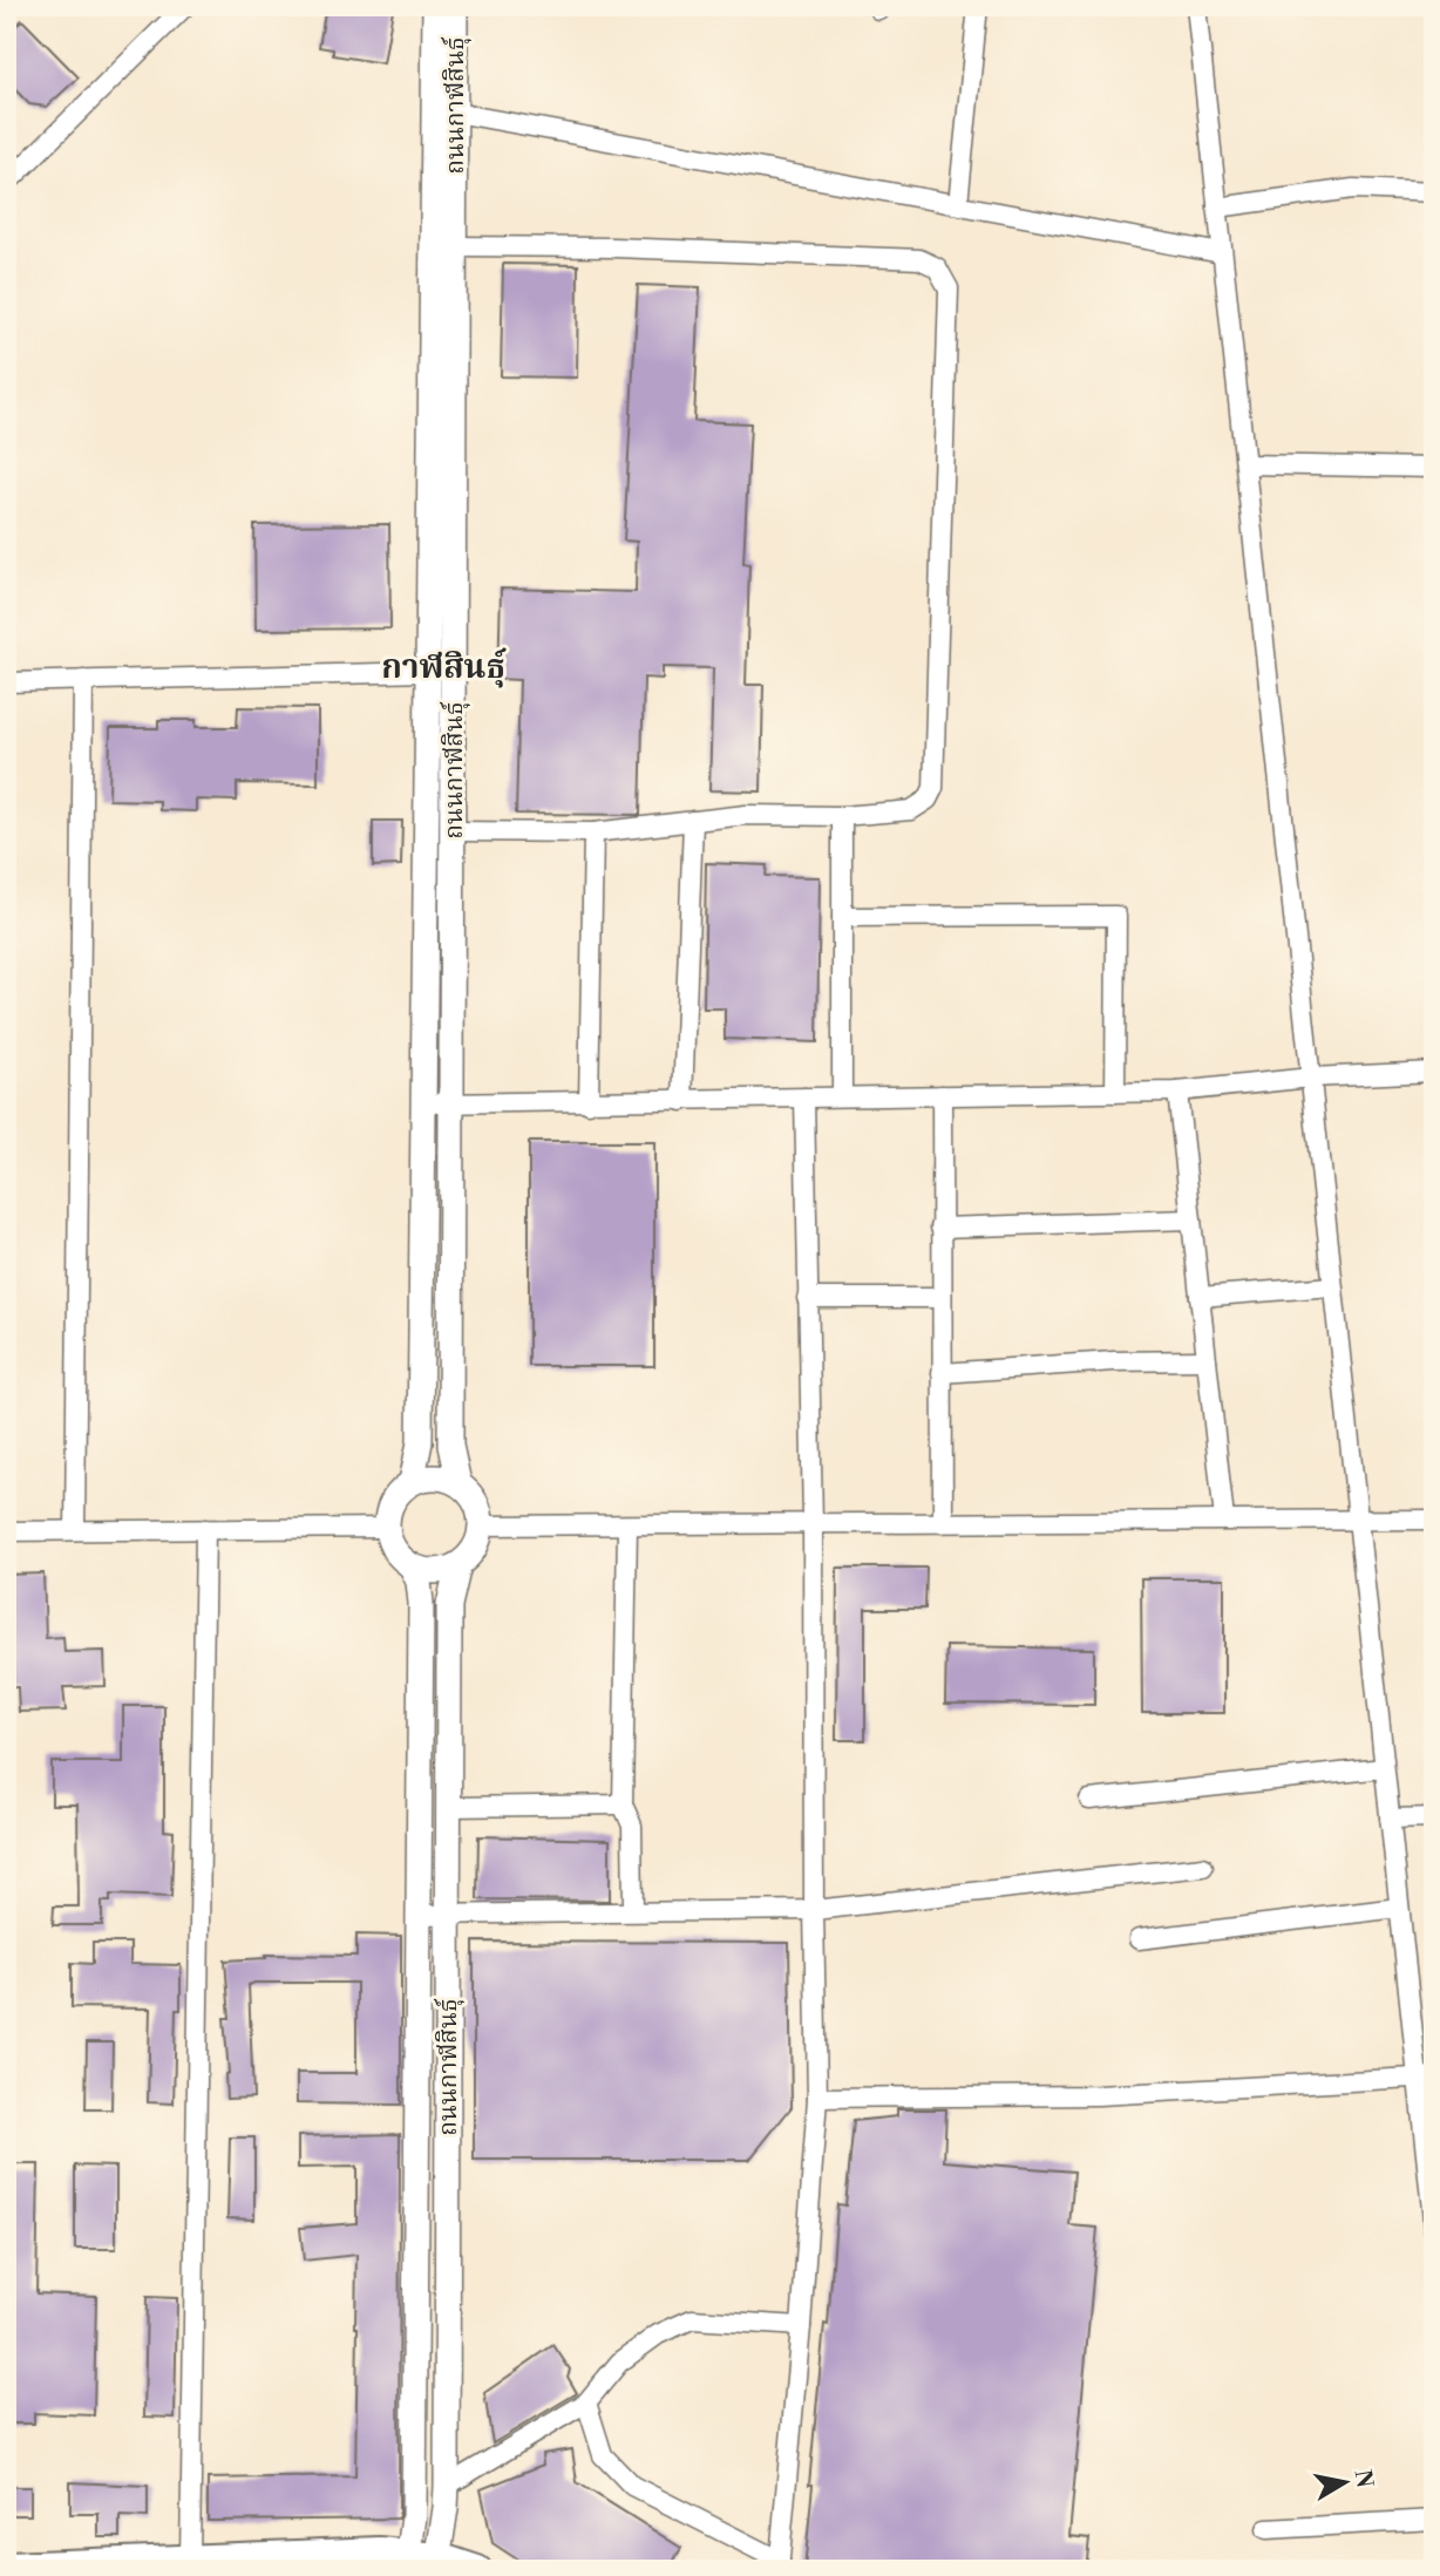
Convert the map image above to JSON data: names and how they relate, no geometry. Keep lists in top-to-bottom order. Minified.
{"streets":{"main road":["ถนนกาฬสินธุ์"]},"districts":["กาฬสินธุ์"],"north":"right"}
